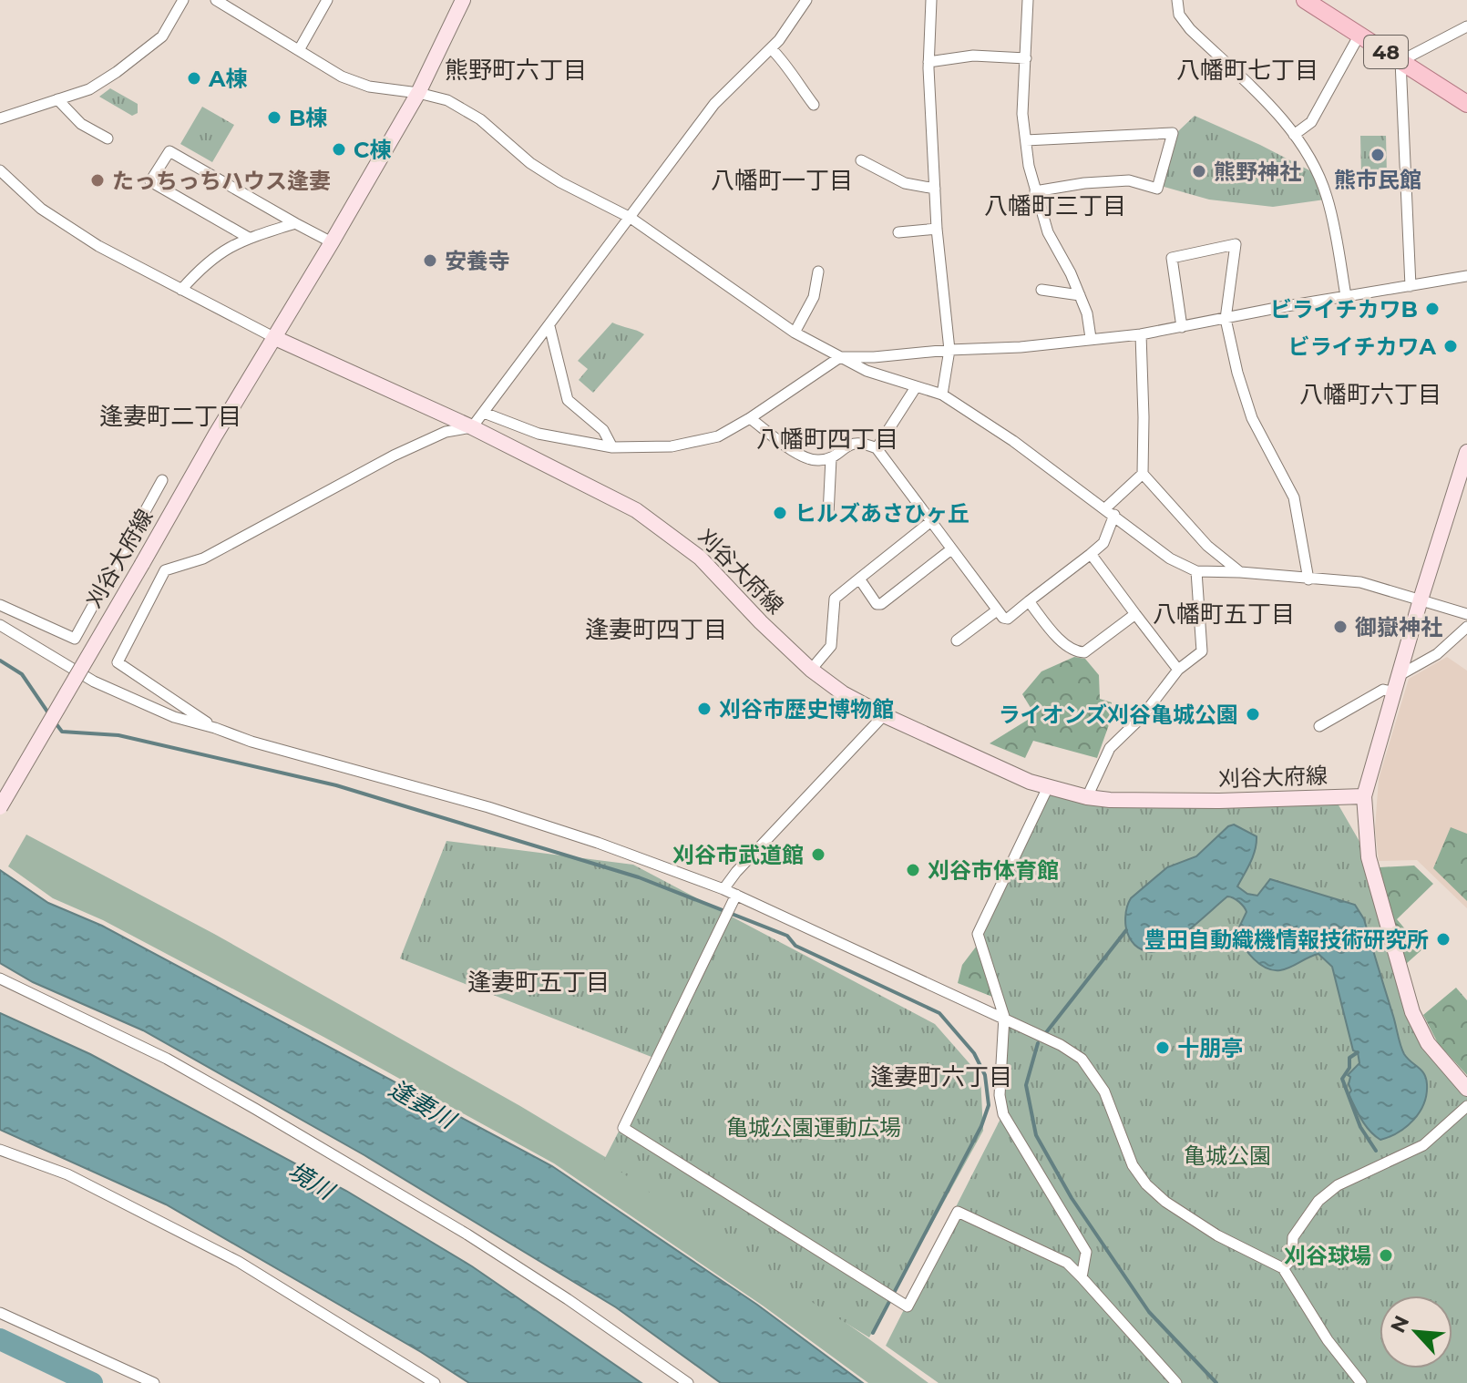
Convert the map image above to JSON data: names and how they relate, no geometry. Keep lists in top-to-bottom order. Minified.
{"streets":{"main road":["48","刈谷大府線"]},"districts":["熊野町六丁目","八幡町七丁目","八幡町一丁目","八幡町三丁目","八幡町六丁目","逢妻町二丁目","八幡町四丁目","八幡町五丁目","逢妻町四丁目","逢妻町五丁目","逢妻町六丁目"],"water":["逢妻川","境川"],"parks":["亀城公園運動広場","亀城公園"],"places":["A棟","B棟","C棟","熊市民館","熊野神社","たっちっちハウス逢妻","安養寺","ビライチカワB","ビライチカワA","ヒルズあさひヶ丘","御嶽神社","刈谷市歴史博物館","ライオンズ刈谷亀城公園","刈谷市武道館","刈谷市体育館","豊田自動織機情報技術研究所","十朋亭","刈谷球場"],"north":"top left"}
